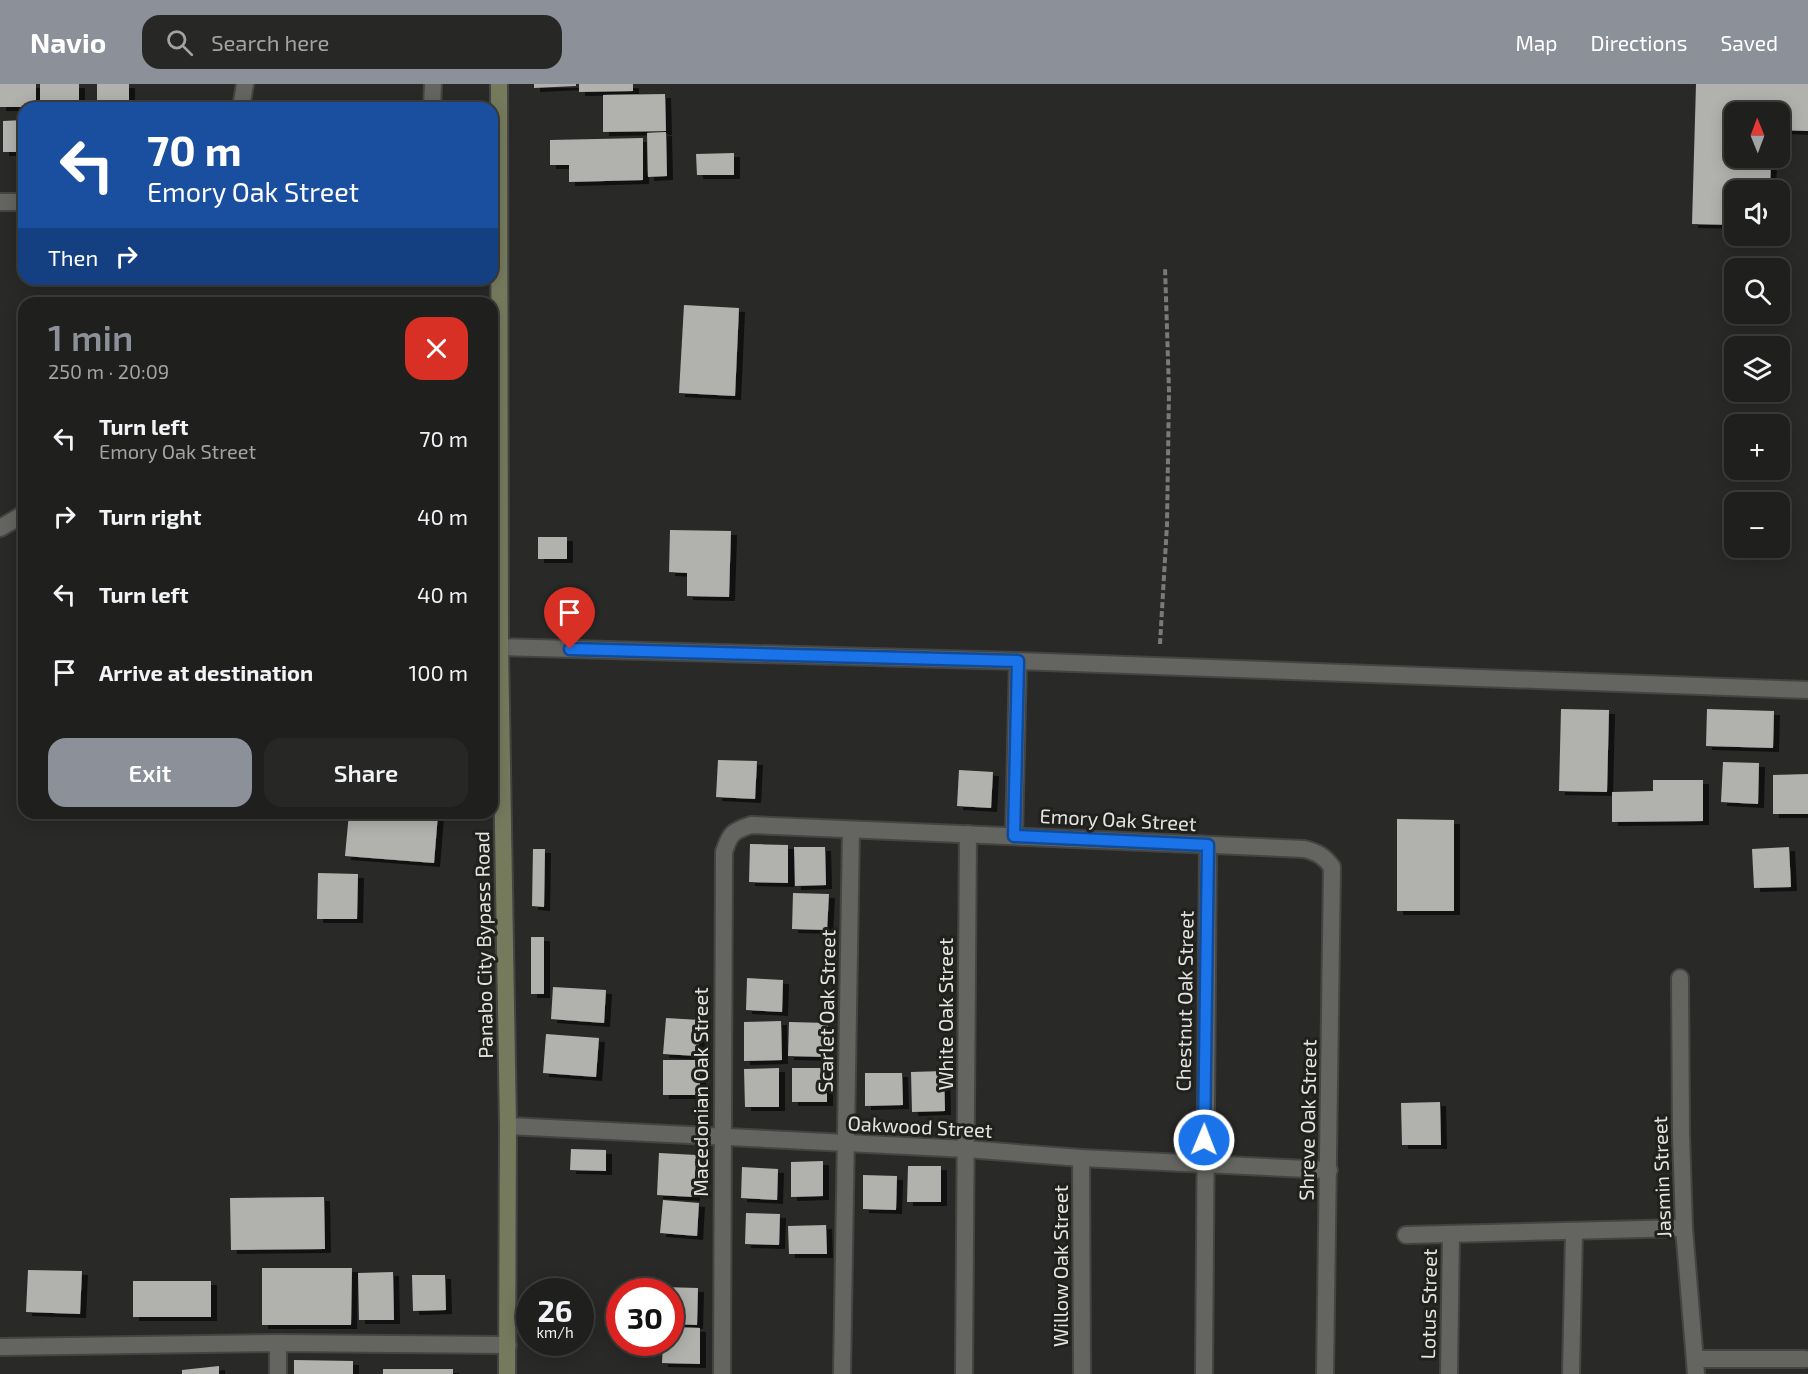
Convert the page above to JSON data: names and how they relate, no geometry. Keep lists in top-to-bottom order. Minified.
{"streets":{"main road":["Panabo City Bypass Road"],"street":["Emory Oak Street","Chestnut Oak Street","Scarlet Oak Street","White Oak Street","Macedonian Oak Street","Shreve Oak Street","Oakwood Street","Jasmin Street","Willow Oak Street","Lotus Street"]},"crossings":[["Emory Oak Street","Chestnut Oak Street"],["Emory Oak Street","Scarlet Oak Street"],["Emory Oak Street","White Oak Street"],["Emory Oak Street","Macedonian Oak Street"],["Emory Oak Street","Shreve Oak Street"],["Panabo City Bypass Road","Oakwood Street"],["Chestnut Oak Street","Oakwood Street"],["Scarlet Oak Street","Oakwood Street"],["White Oak Street","Oakwood Street"],["Macedonian Oak Street","Oakwood Street"],["Shreve Oak Street","Oakwood Street"],["Oakwood Street","Willow Oak Street"]],"north":"top","page":{"header":"Navio","search":"Search here","nav":["Map","Directions","Saved"],"map_buttons":["+","−"],"turn":["70 m","Emory Oak Street"],"then":"Then","heading":["1 min","250 m · 20:09"],"list":[{"name":"Turn left","note":"Emory Oak Street","value":"70 m"},{"name":"Turn right","value":"40 m"},{"name":"Turn left","value":"40 m"},{"name":"Arrive at destination","value":"100 m"}],"buttons":["Exit","Share"],"speed":"26 km/h","limit":"30"}}
